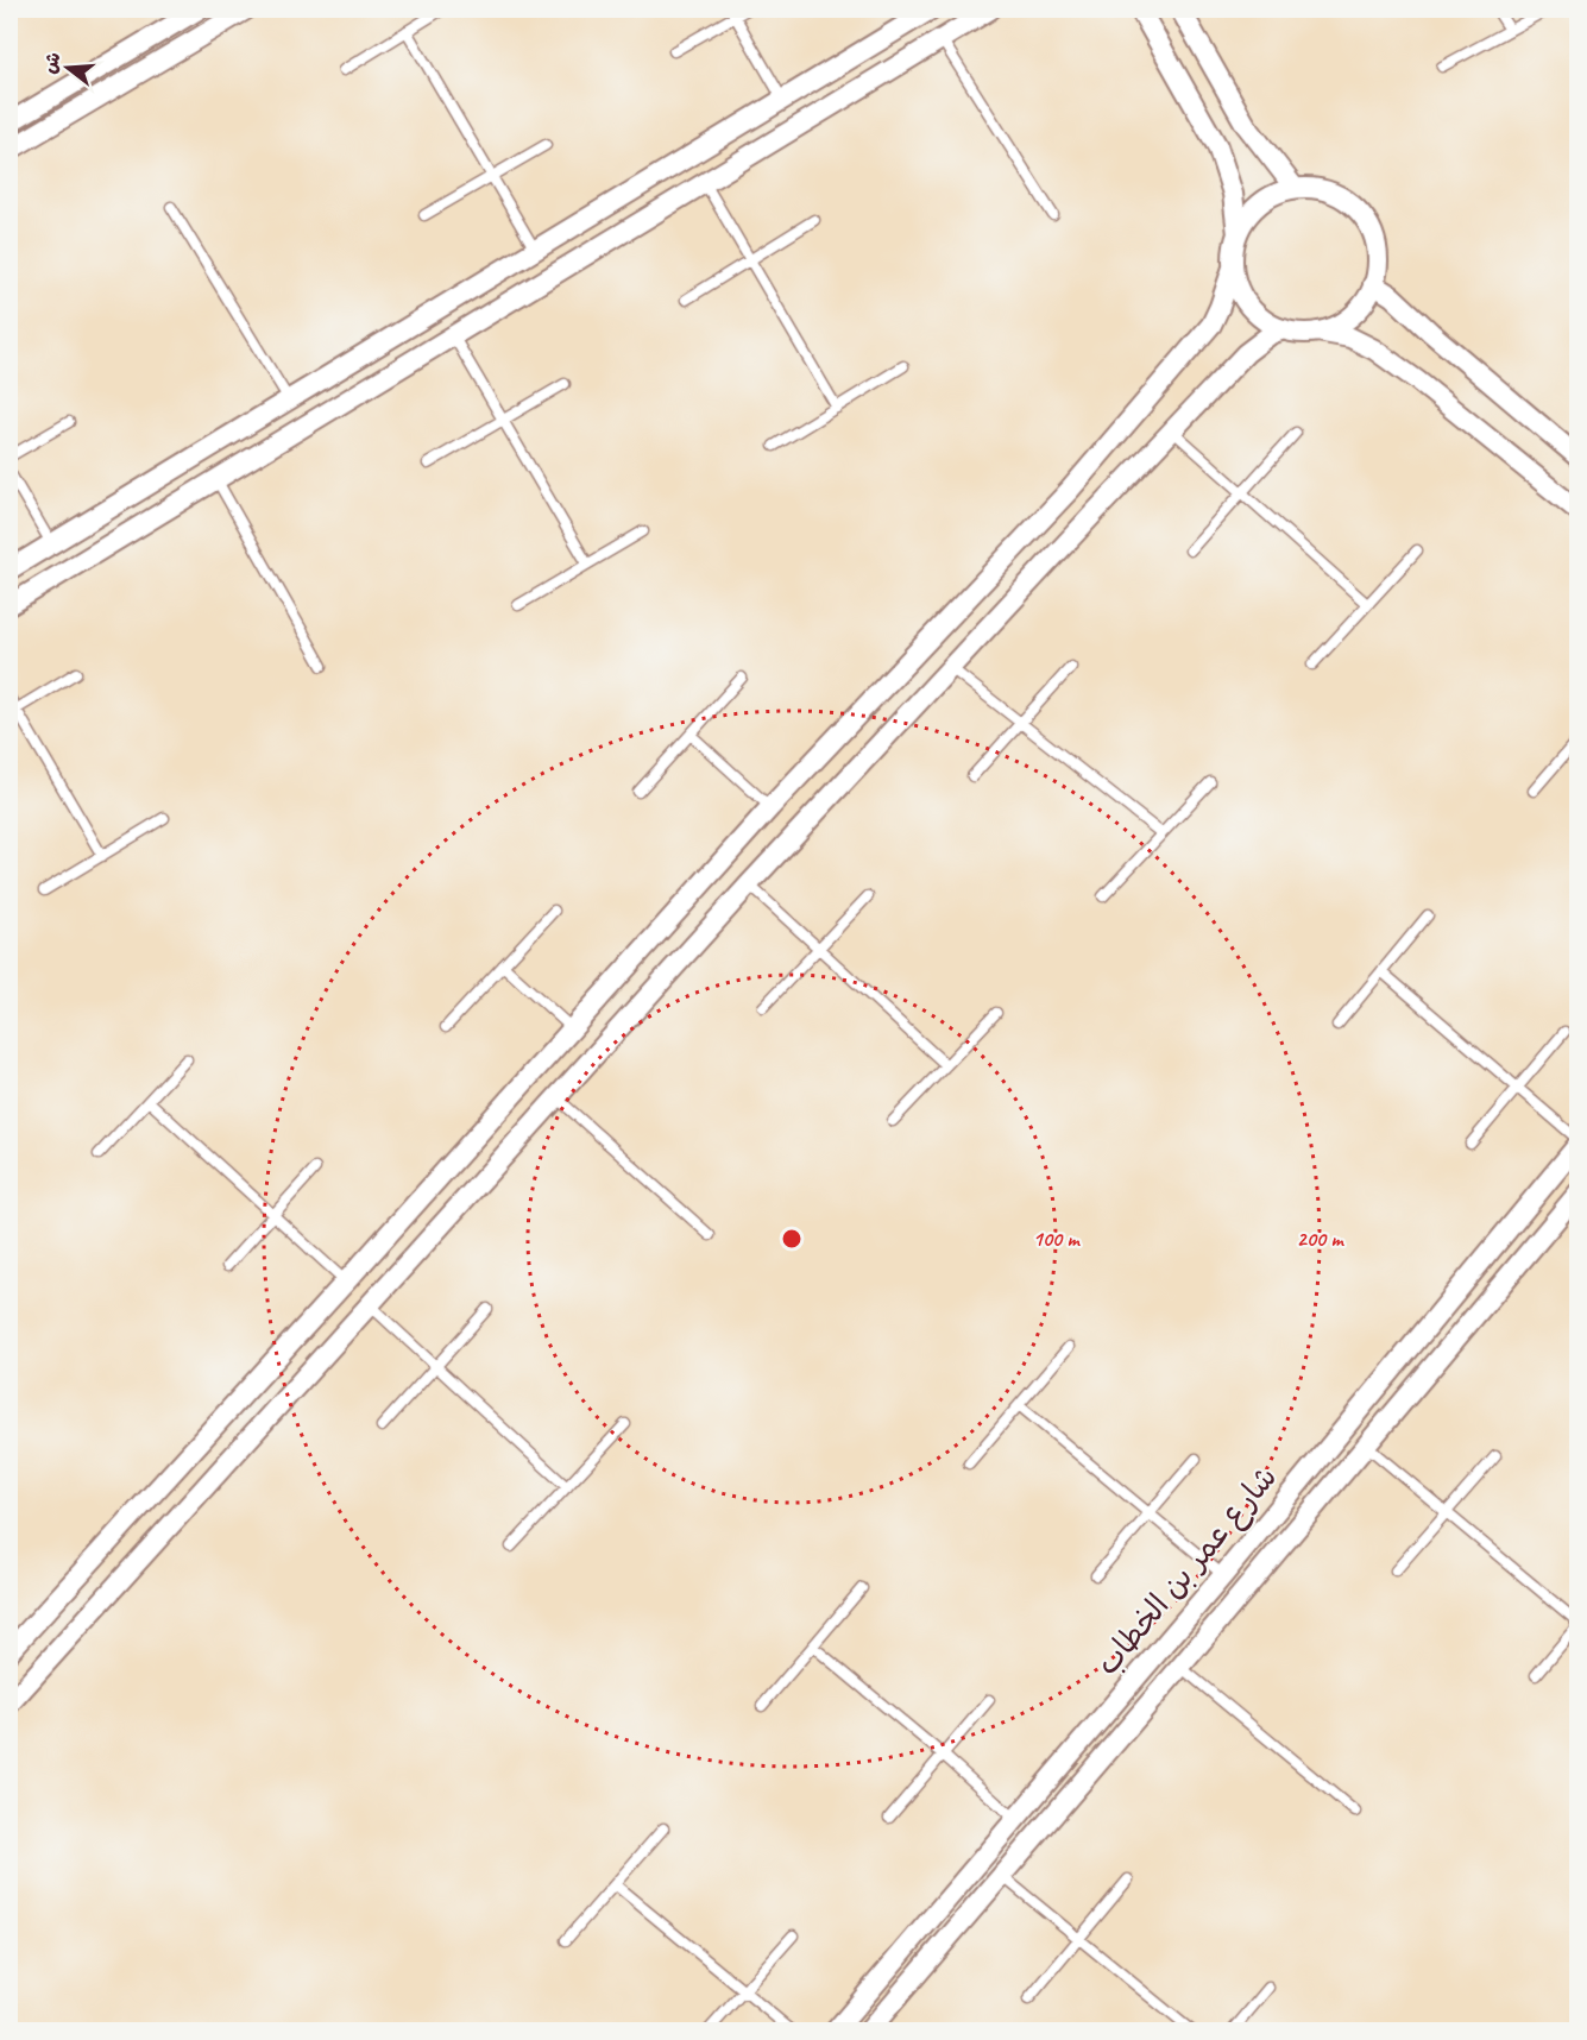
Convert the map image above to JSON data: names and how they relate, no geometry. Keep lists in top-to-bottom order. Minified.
{"streets":{"street":["شارع عمر بن الخطاب"]},"north":"left","rings":["100 m","200 m"]}
